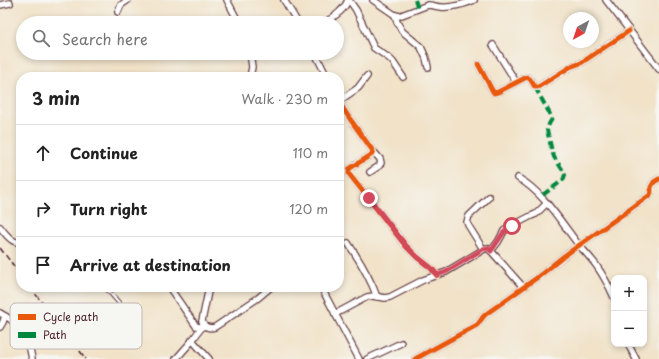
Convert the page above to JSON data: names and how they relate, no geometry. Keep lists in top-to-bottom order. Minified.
{"legend":["Cycle path","Path"],"north":"bottom left","page":{"search":"Search here","heading":["3 min","Walk · 230 m"],"list":[["Continue","110 m"],["Turn right","120 m"],"Arrive at destination"],"map_buttons":["+","−"]}}
